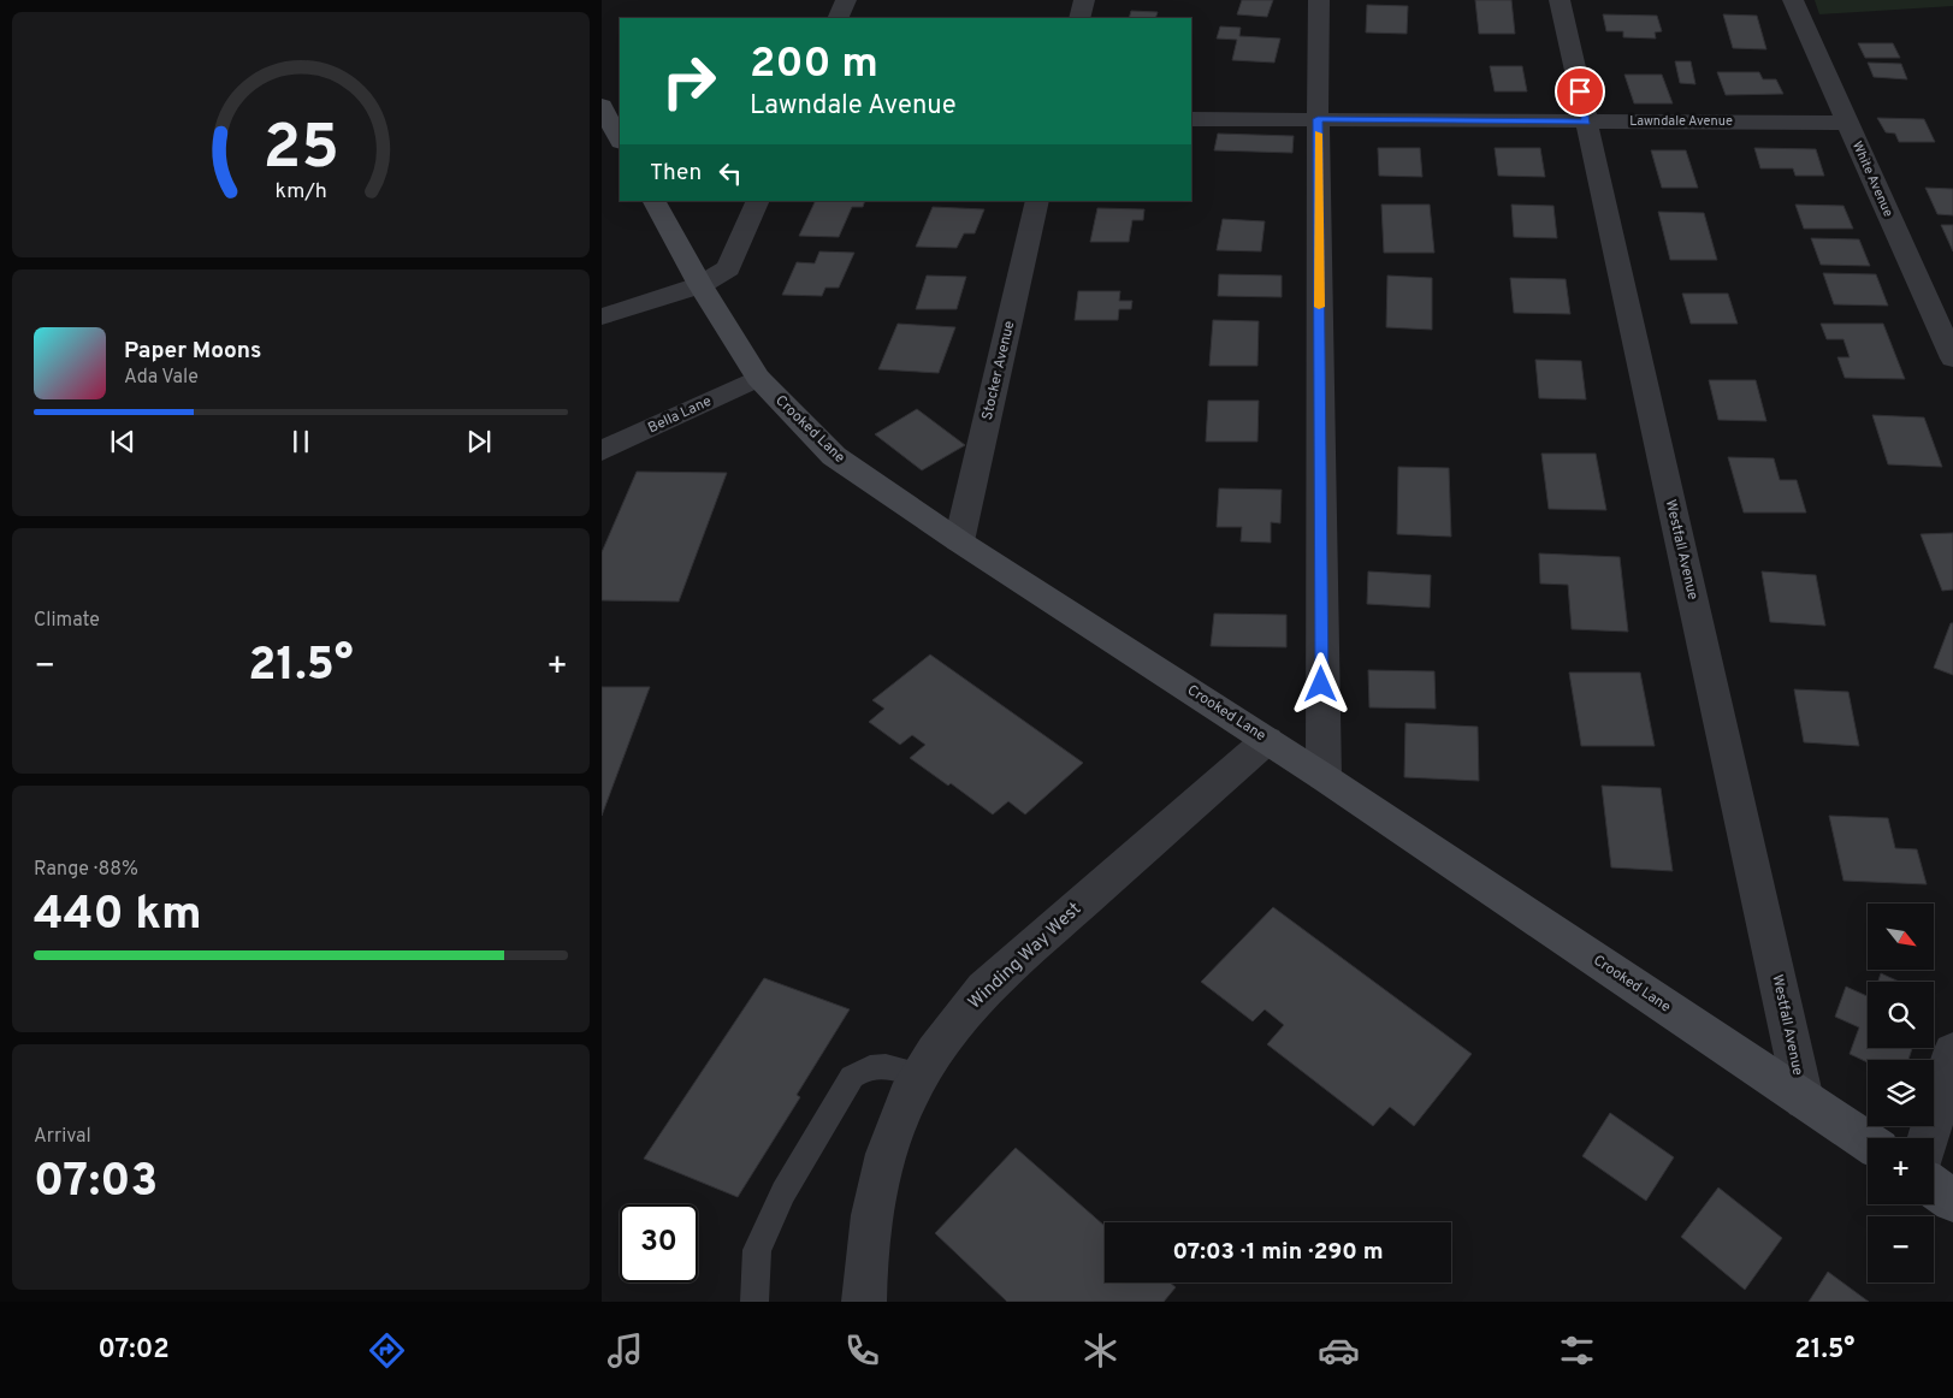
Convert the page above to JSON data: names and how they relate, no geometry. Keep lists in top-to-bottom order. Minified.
{"streets":{"street":["Lawndale Avenue","White Avenue","Stocker Avenue","Bella Lane","Crooked Lane","Westfall Avenue","Winding Way West"]},"crossings":[["Lawndale Avenue","White Avenue"],["Lawndale Avenue","Westfall Avenue"],["Stocker Avenue","Crooked Lane"],["Bella Lane","Crooked Lane"],["Crooked Lane","Westfall Avenue"],["Crooked Lane","Winding Way West"]],"north":"bottom right","page":{"turn":["200 m","Lawndale Avenue"],"then":"Then","song":["Paper Moons","Ada Vale"],"tile":["Climate",["Range · 88%","440 km"],["Arrival","07:03"]],"heat":["−","21.5°","+"],"map_buttons":["+","−"],"limit":"30","trip":"07:03 · 1 min · 290 m","tabs":["07:02","21.5°"],"gauge":["25","km/h"]}}
